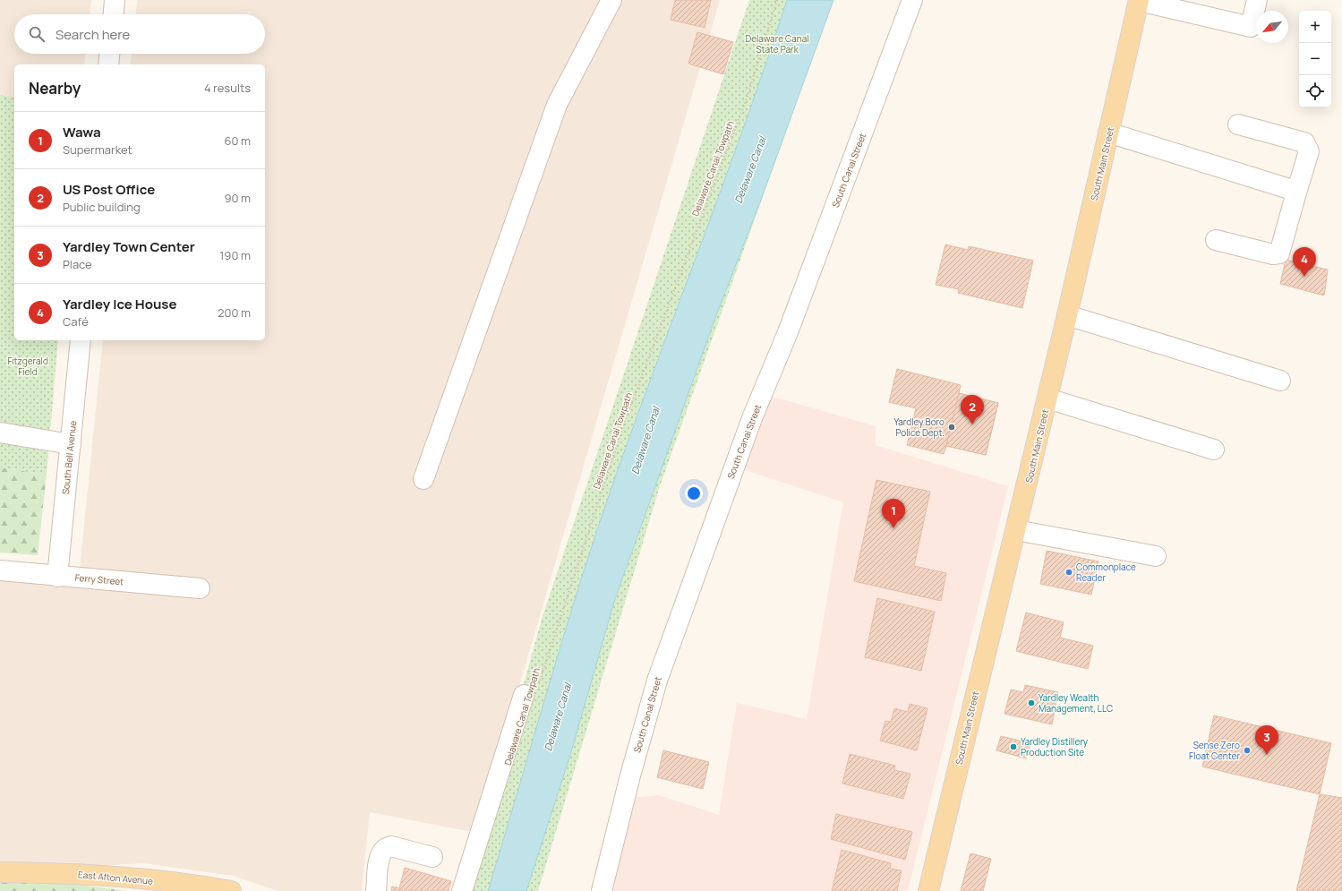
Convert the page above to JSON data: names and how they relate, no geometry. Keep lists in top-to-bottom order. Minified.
{"streets":{"main road":["South Main Street","East Afton Avenue"],"street":["South Canal Street","South Bell Avenue","Ferry Street"],"path":["Delaware Canal Towpath"]},"crossings":[["South Bell Avenue","Ferry Street"]],"water":["Delaware Canal"],"parks":["Delaware Canal State Park","Fitzgerald Field"],"places":["Yardley Boro Police Dept.","Commonplace Reader","Yardley Wealth Management, LLC","Yardley Distillery Production Site","Sense Zero Float Center"],"north":"bottom left","page":{"map_buttons":["+","−"],"search":"Search here","heading":["Nearby","4 results"],"list":[{"mark":"1","name":"Wawa","note":"Supermarket","value":"60 m"},{"mark":"2","name":"US Post Office","note":"Public building","value":"90 m"},{"mark":"3","name":"Yardley Town Center","note":"Place","value":"190 m"},{"mark":"4","name":"Yardley Ice House","note":"Café","value":"200 m"}],"pins":["4","2","1","3"]}}
